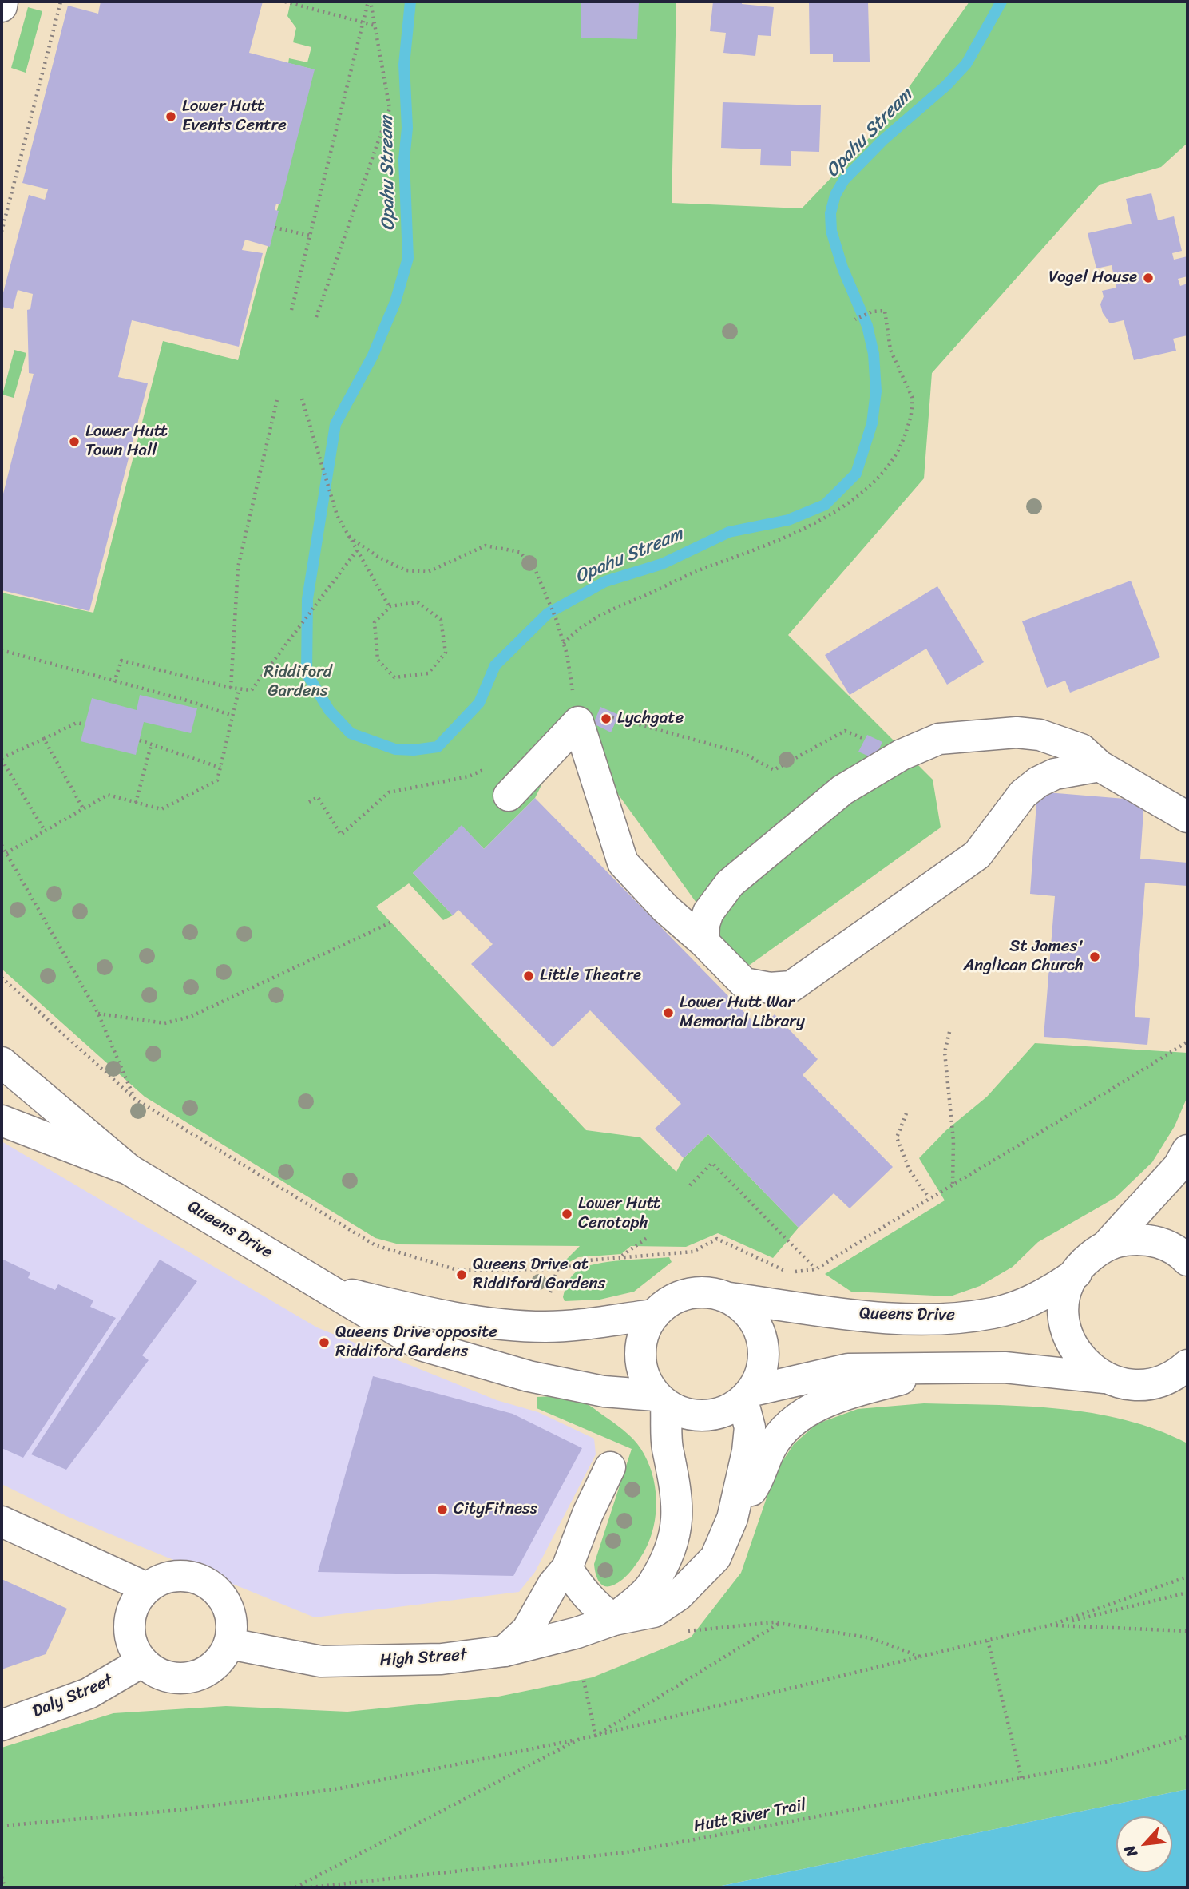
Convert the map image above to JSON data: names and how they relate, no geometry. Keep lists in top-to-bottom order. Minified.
{"streets":{"main road":["Queens Drive","High Street","Daly Street"],"path":["Hutt River Trail"]},"crossings":[["Queens Drive","High Street"],["High Street","Daly Street"]],"water":["Opahu Stream"],"parks":["Riddiford Gardens"],"places":["Lower Hutt Events Centre","Vogel House","Lower Hutt Town Hall","Lychgate","St James' Anglican Church","Little Theatre","Lower Hutt War Memorial Library","Lower Hutt Cenotaph","Queens Drive at Riddiford Gardens","Queens Drive opposite Riddiford Gardens","CityFitness"],"north":"bottom left"}
